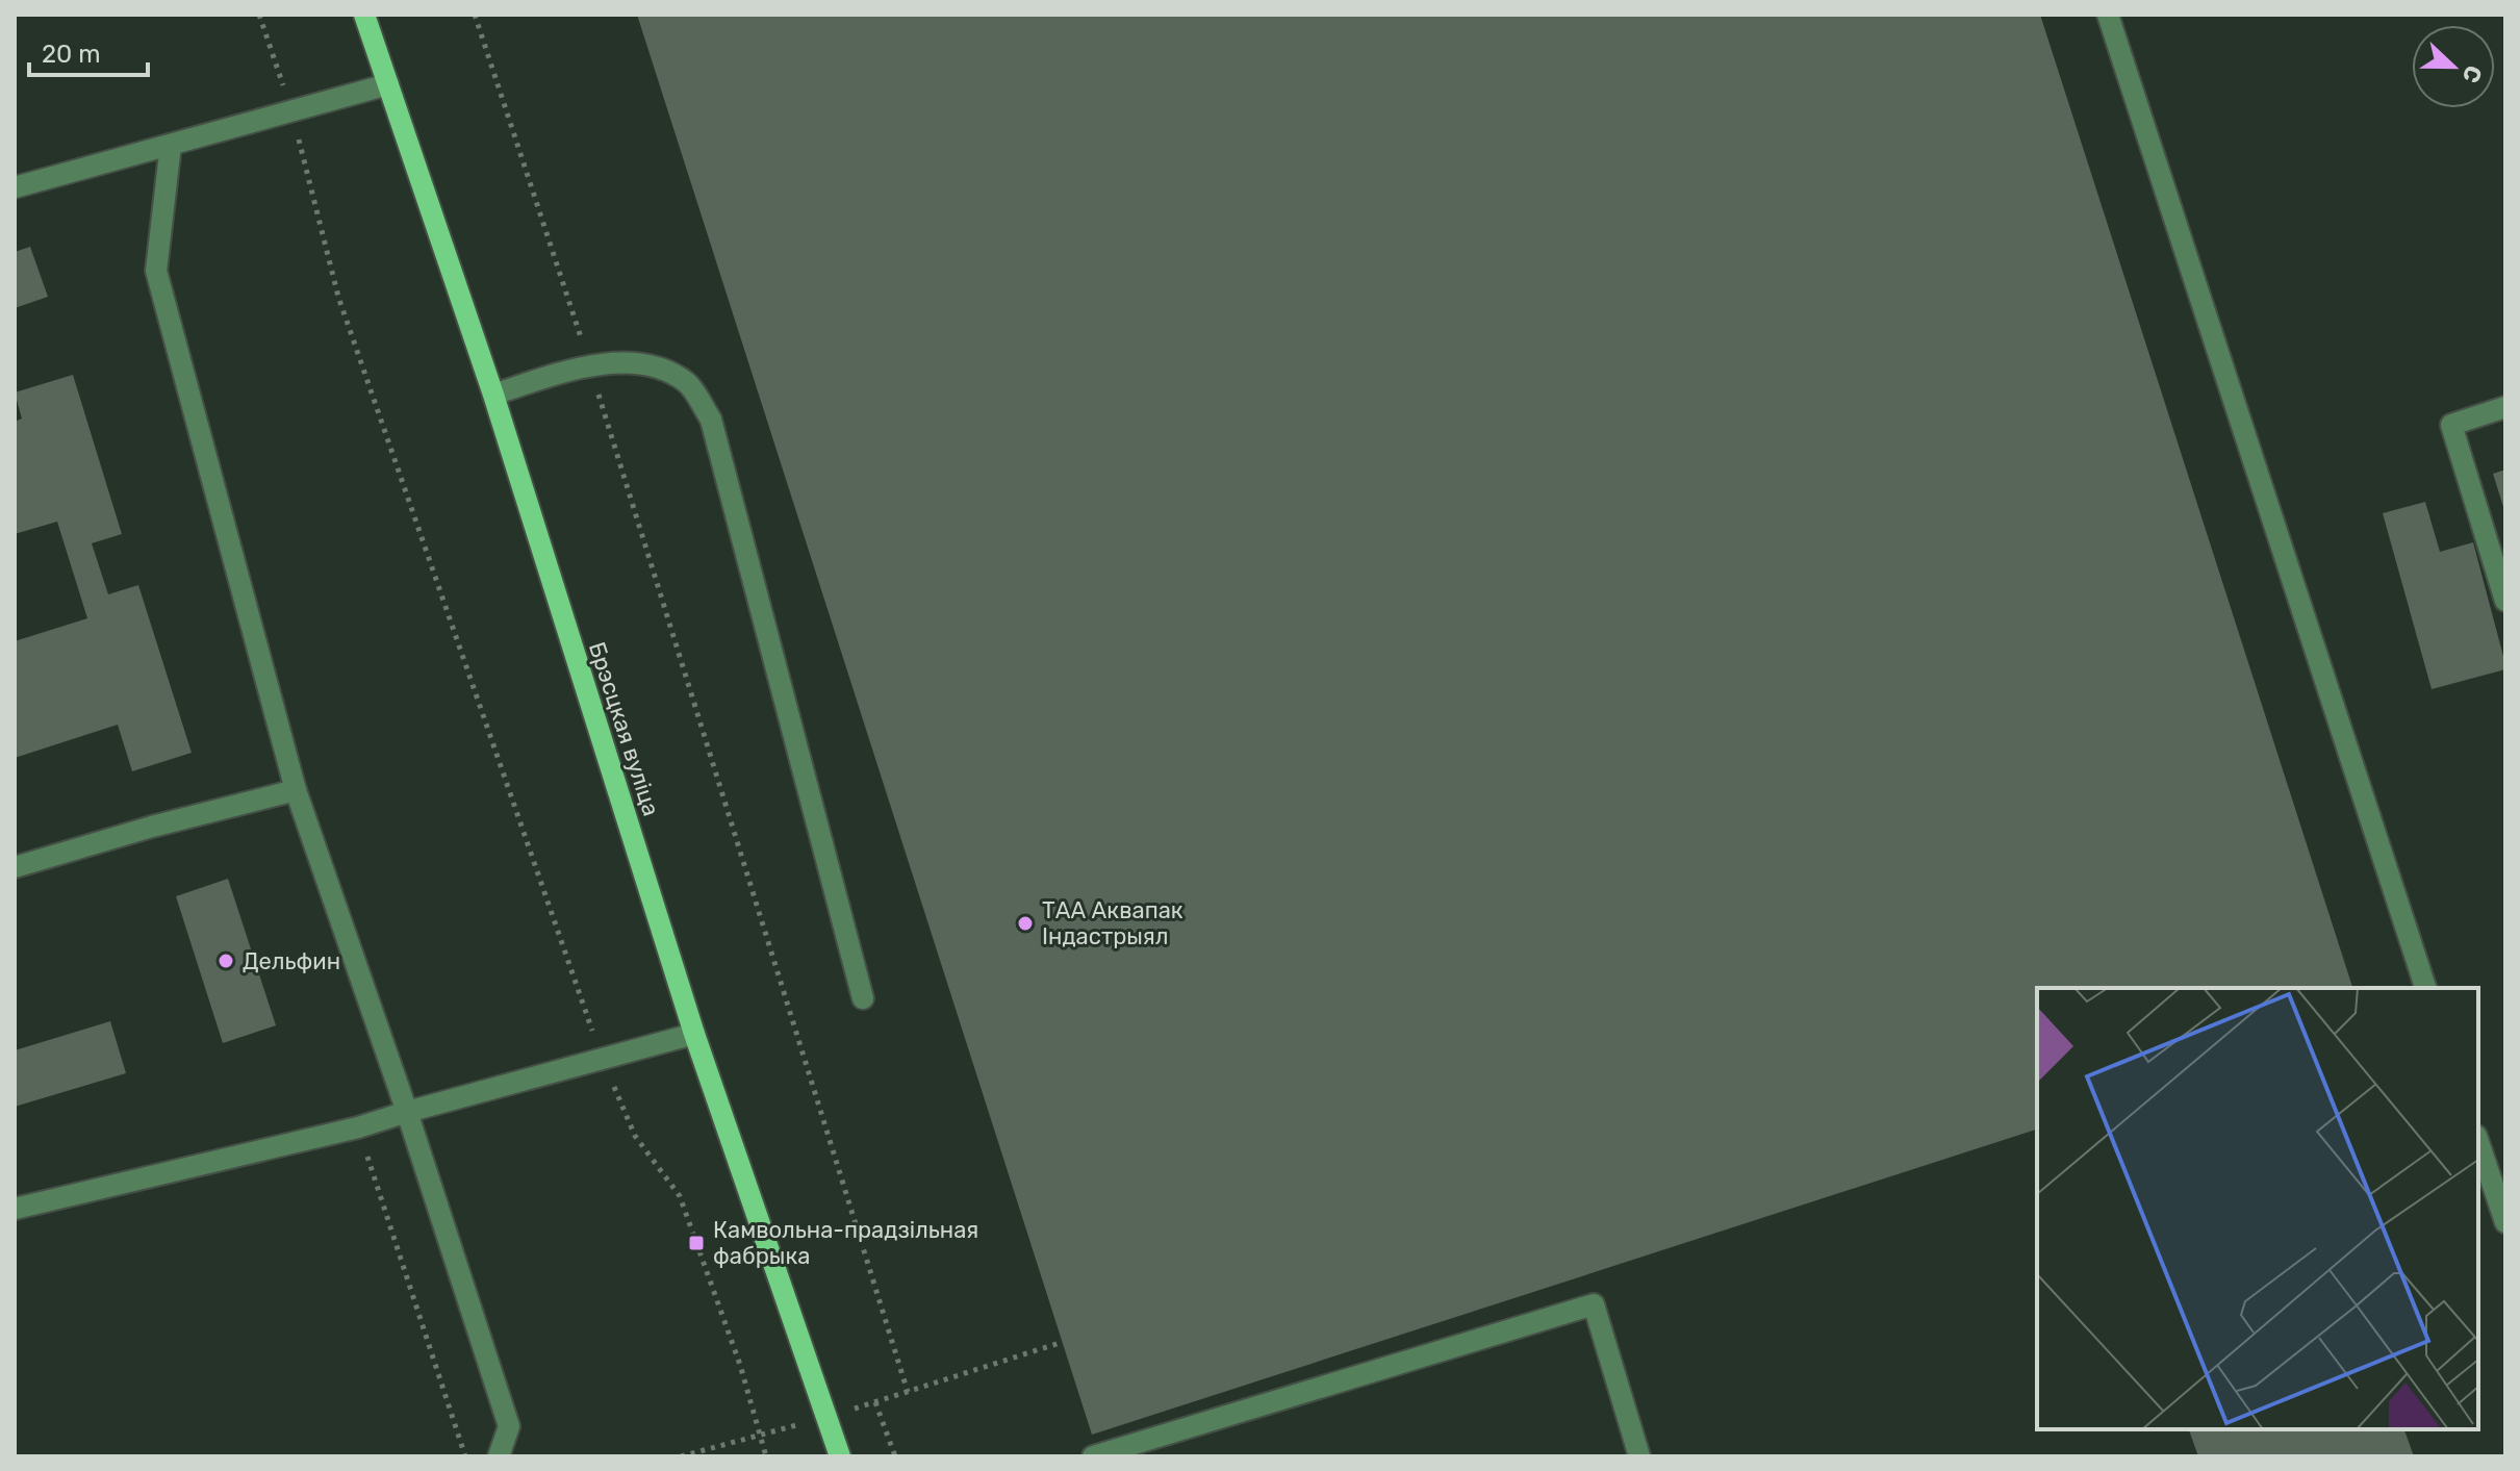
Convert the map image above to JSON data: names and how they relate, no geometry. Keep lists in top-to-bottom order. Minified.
{"streets":{"main road":["Брэсцкая вуліца"]},"places":{"other":["ТАА Аквапак Індастрыял","Дельфин"],"transit":["Камвольна-прадзільная фабрыка"]},"scale_bar":"20 m","north":"right"}
